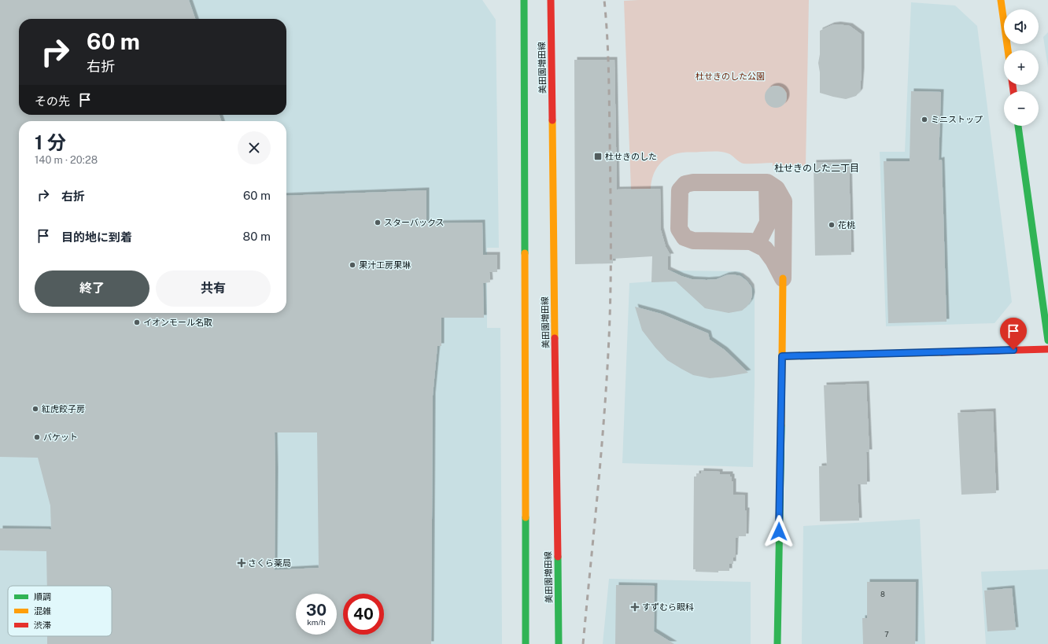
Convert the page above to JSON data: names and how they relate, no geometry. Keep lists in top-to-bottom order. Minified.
{"streets":{"main road":["美田園増田線"]},"districts":["杜せきのした二丁目"],"parks":["杜せきのした公園"],"places":{"other":["ミニストップ","スターバックス","花桃","果汁工房果琳","イオンモール名取","紅虎餃子房","バケット"],"transit":["杜せきのした"],"health":["さくら薬局","すずむら眼科"]},"house_numbers":["8","7"],"legend":["順調","混雑","渋滞"],"page":{"map_buttons":["+","−"],"turn":["60 m","右折"],"then":"その先","heading":["1 分","140 m · 20:28"],"list":[{"name":"右折","value":"60 m"},{"name":"目的地に到着","value":"80 m"}],"buttons":["終了","共有"],"speed":"30 km/h","limit":"40"}}
